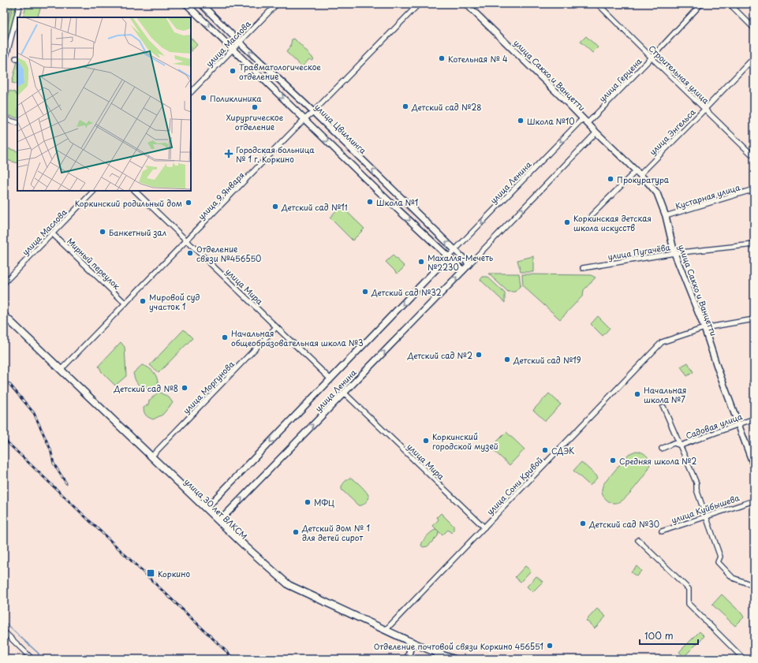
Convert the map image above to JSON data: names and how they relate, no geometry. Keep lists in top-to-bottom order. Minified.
{"streets":{"main road":["улица 30 лет ВЛКСМ"],"street":["улица Маслова","Строительная улица","улица Сакко и Ванцетти","улица Герцена","улица Цвиллинга","улица Энгельса","улица Ленина","улица 9 Января","Кустарная улица","улица Пугачёва","Мирный переулок","улица Мира","улица Моргунова","Садовая улица","улица Сони Кривой","улица Куйбышева"]},"crossings":[["улица Маслова","улица Цвиллинга"],["улица Маслова","Мирный переулок"],["Строительная улица","улица Герцена"],["Строительная улица","улица Энгельса"],["улица Сакко и Ванцетти","улица Герцена"],["улица Сакко и Ванцетти","улица Энгельса"],["улица Сакко и Ванцетти","улица Ленина"],["улица Сакко и Ванцетти","Кустарная улица"],["улица Сакко и Ванцетти","улица Пугачёва"],["улица Сакко и Ванцетти","Садовая улица"],["улица Сакко и Ванцетти","улица Сони Кривой"],["улица Цвиллинга","улица Ленина"],["улица Цвиллинга","улица 9 Января"],["улица Ленина","улица Мира"],["улица Ленина","улица 30 лет ВЛКСМ"],["улица 9 Января","Мирный переулок"],["улица 9 Января","улица Мира"],["улица 9 Января","улица 30 лет ВЛКСМ"],["улица Мира","улица Моргунова"],["улица Мира","улица Сони Кривой"],["улица Моргунова","улица 30 лет ВЛКСМ"],["улица Сони Кривой","улица 30 лет ВЛКСМ"]],"places":{"other":["Котельная № 4","Травматологическое отделение","Поликлиника","Детский сад №28","Хирургическое отделение","Школа №10","Прокуратура","Школа №1","Коркинский родильный дом","Детский сад №11","Коркинская детская школа искусств","Банкетный зал","Отделение связи №456550","Махалля-Мечеть №2230","Детский сад №32","Мировой суд участок 1","Начальная общеобразовательная школа №3","Детский сад №2","Детский сад №19","Детский сад №8","Начальная школа №7","Коркинский городской музей","СДЭК","Средняя школа №2","МФЦ","Детский сад №30","Детский дом № 1 для детей сирот","Отделение почтовой связи Коркино 456551"],"health":["Городская больница № 1 г. Коркино"],"transit":["Коркино"]},"scale_bar":"100 m"}
